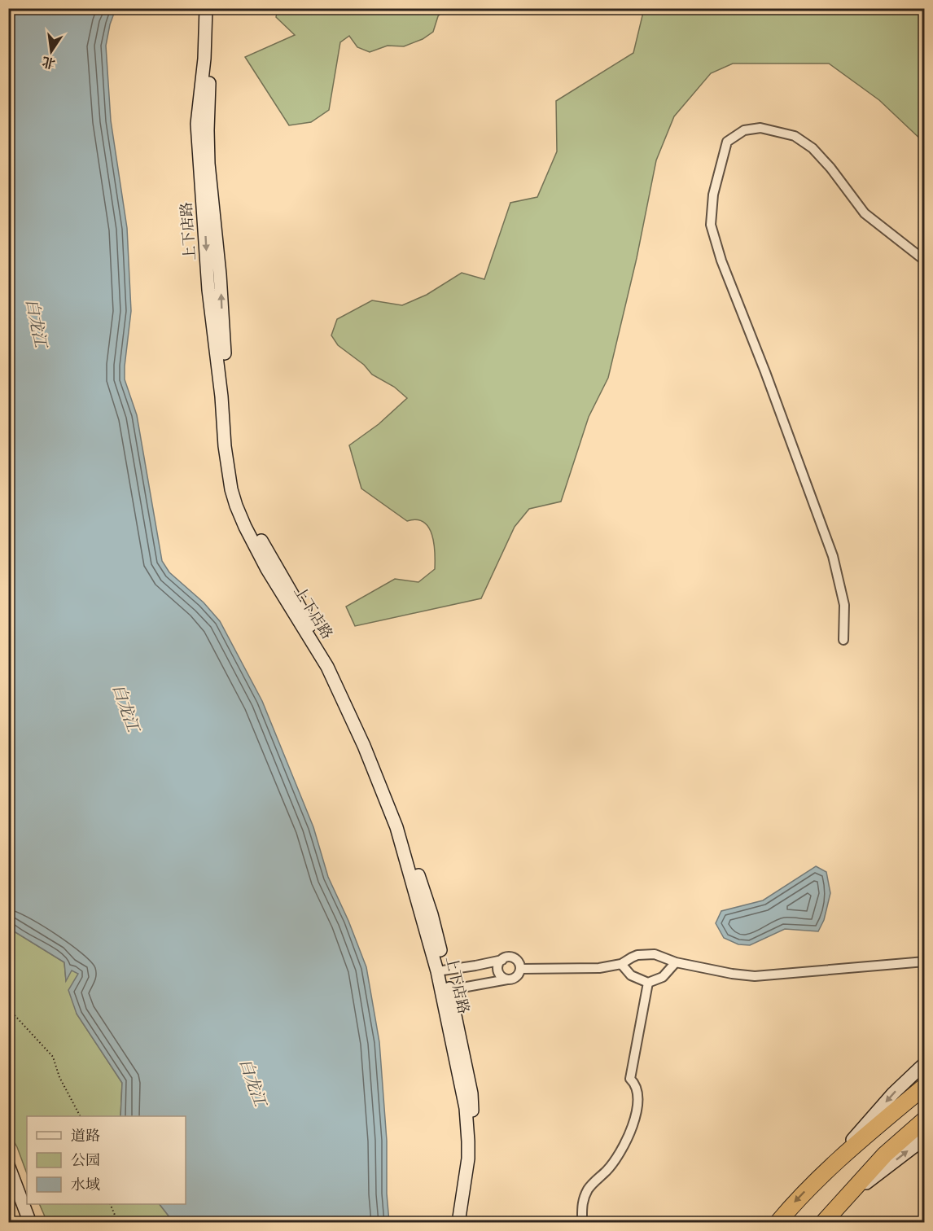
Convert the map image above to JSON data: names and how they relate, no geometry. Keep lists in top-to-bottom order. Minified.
{"streets":{"main road":["上下店路"]},"water":["白龙江"],"legend":["道路","公园","水域"],"north":"bottom"}
